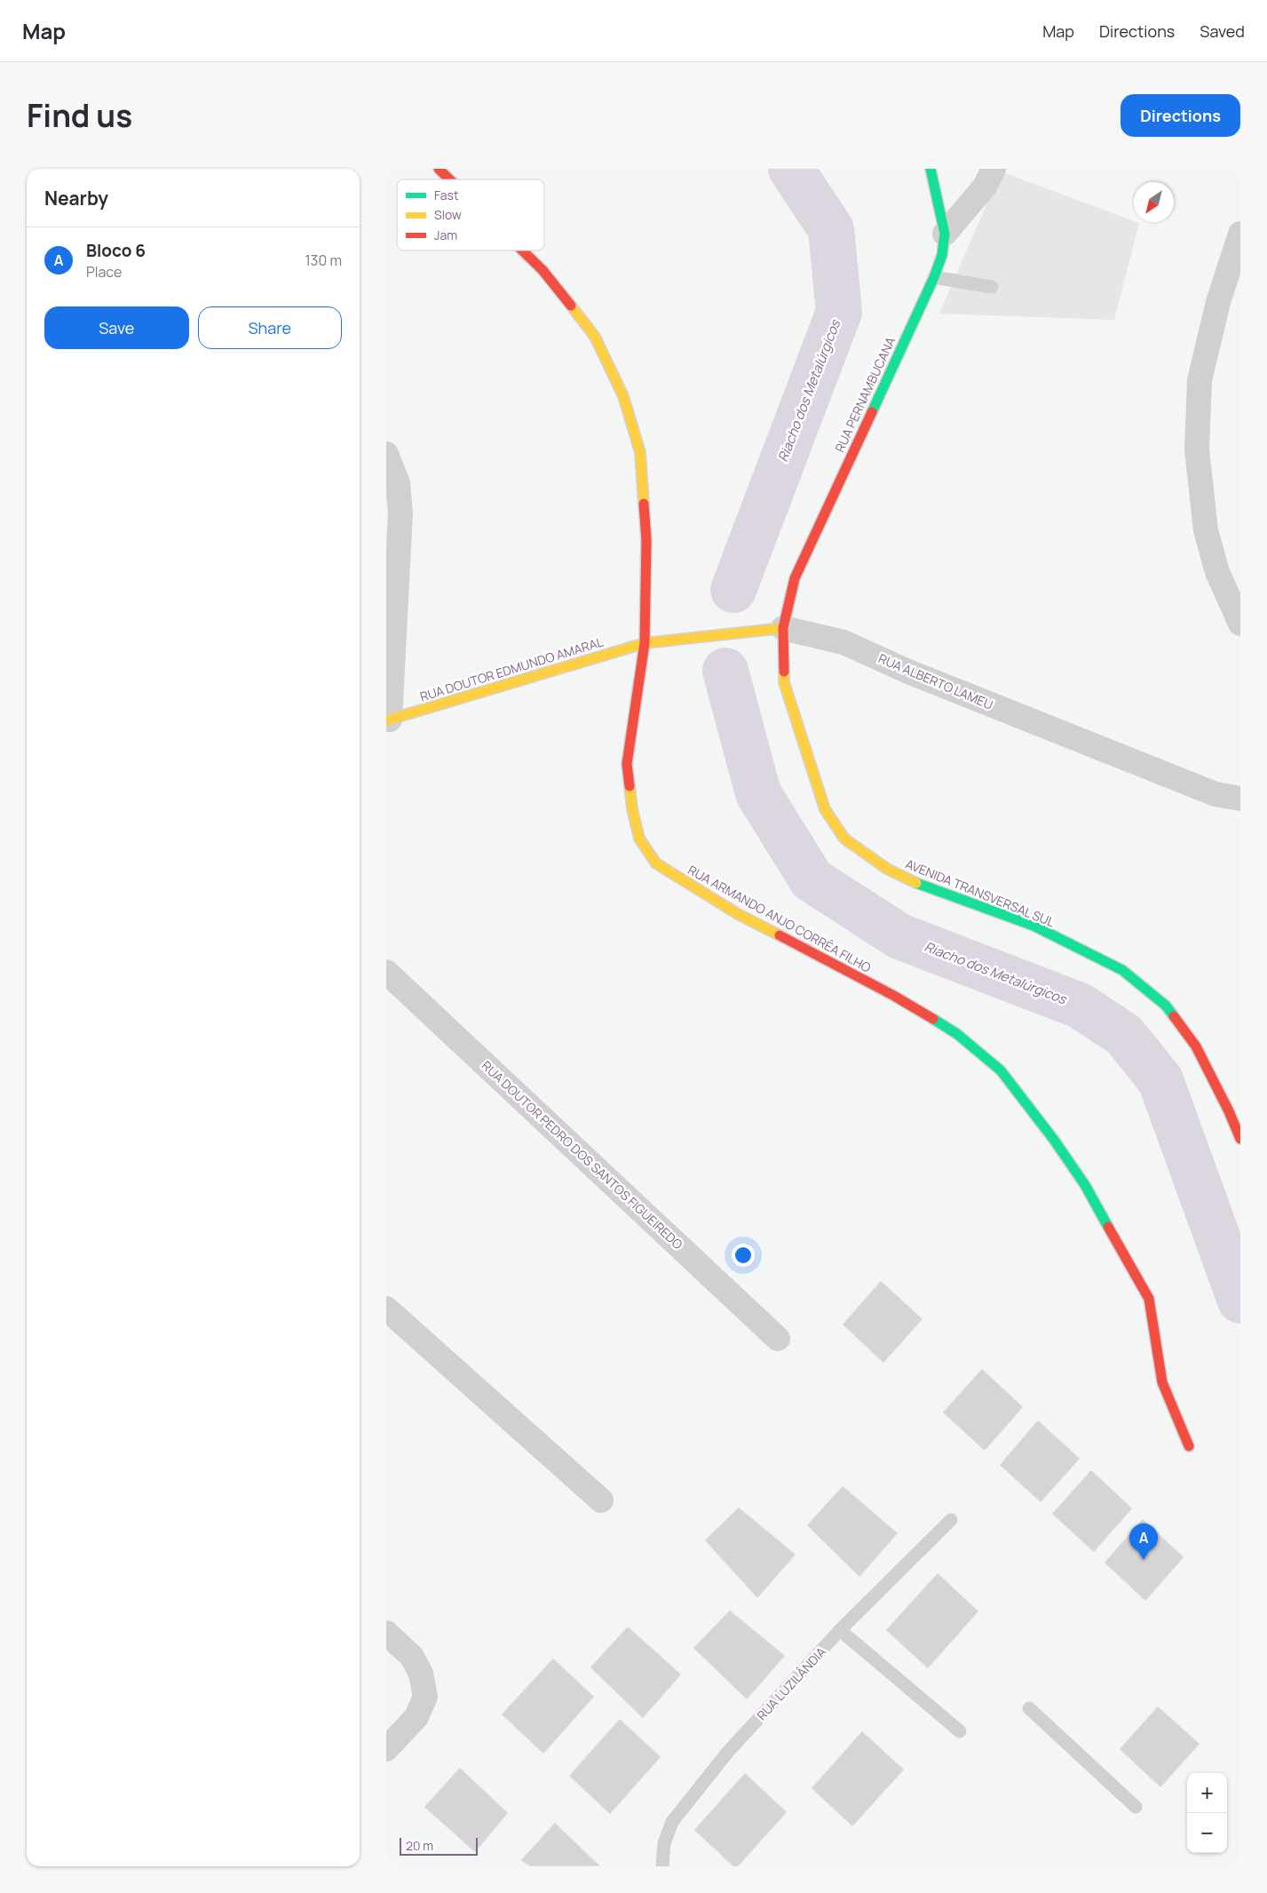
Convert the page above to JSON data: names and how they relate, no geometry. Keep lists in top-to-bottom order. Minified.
{"streets":{"street":["RUA PERNAMBUCANA","RUA DOUTOR EDMUNDO AMARAL","RUA ALBERTO LAMEU","AVENIDA TRANSVERSAL SUL","RUA ARMANDO ANJO CORRÊA FILHO","RUA DOUTOR PEDRO DOS SANTOS FIGUEIREDO"],"lane":["RUA LUZILÂNDIA"]},"crossings":[["RUA PERNAMBUCANA","RUA ALBERTO LAMEU"],["RUA PERNAMBUCANA","AVENIDA TRANSVERSAL SUL"],["RUA DOUTOR EDMUNDO AMARAL","RUA ALBERTO LAMEU"],["RUA DOUTOR EDMUNDO AMARAL","RUA ARMANDO ANJO CORRÊA FILHO"],["RUA ALBERTO LAMEU","AVENIDA TRANSVERSAL SUL"],["RUA ALBERTO LAMEU","RUA ARMANDO ANJO CORRÊA FILHO"]],"water":["Riacho dos Metalúrgicos"],"legend":["Fast","Slow","Jam"],"scale_bar":"20 m","north":"bottom left","page":{"header":"Map","nav":["Map","Directions","Saved"],"title":"Find us","buttons":["Directions",["Save","Share"]],"heading":"Nearby","list":[{"mark":"A","name":"Bloco 6","note":"Place","value":"130 m"}],"pins":"A","map_buttons":["+","−"],"scale":"20 m"}}
